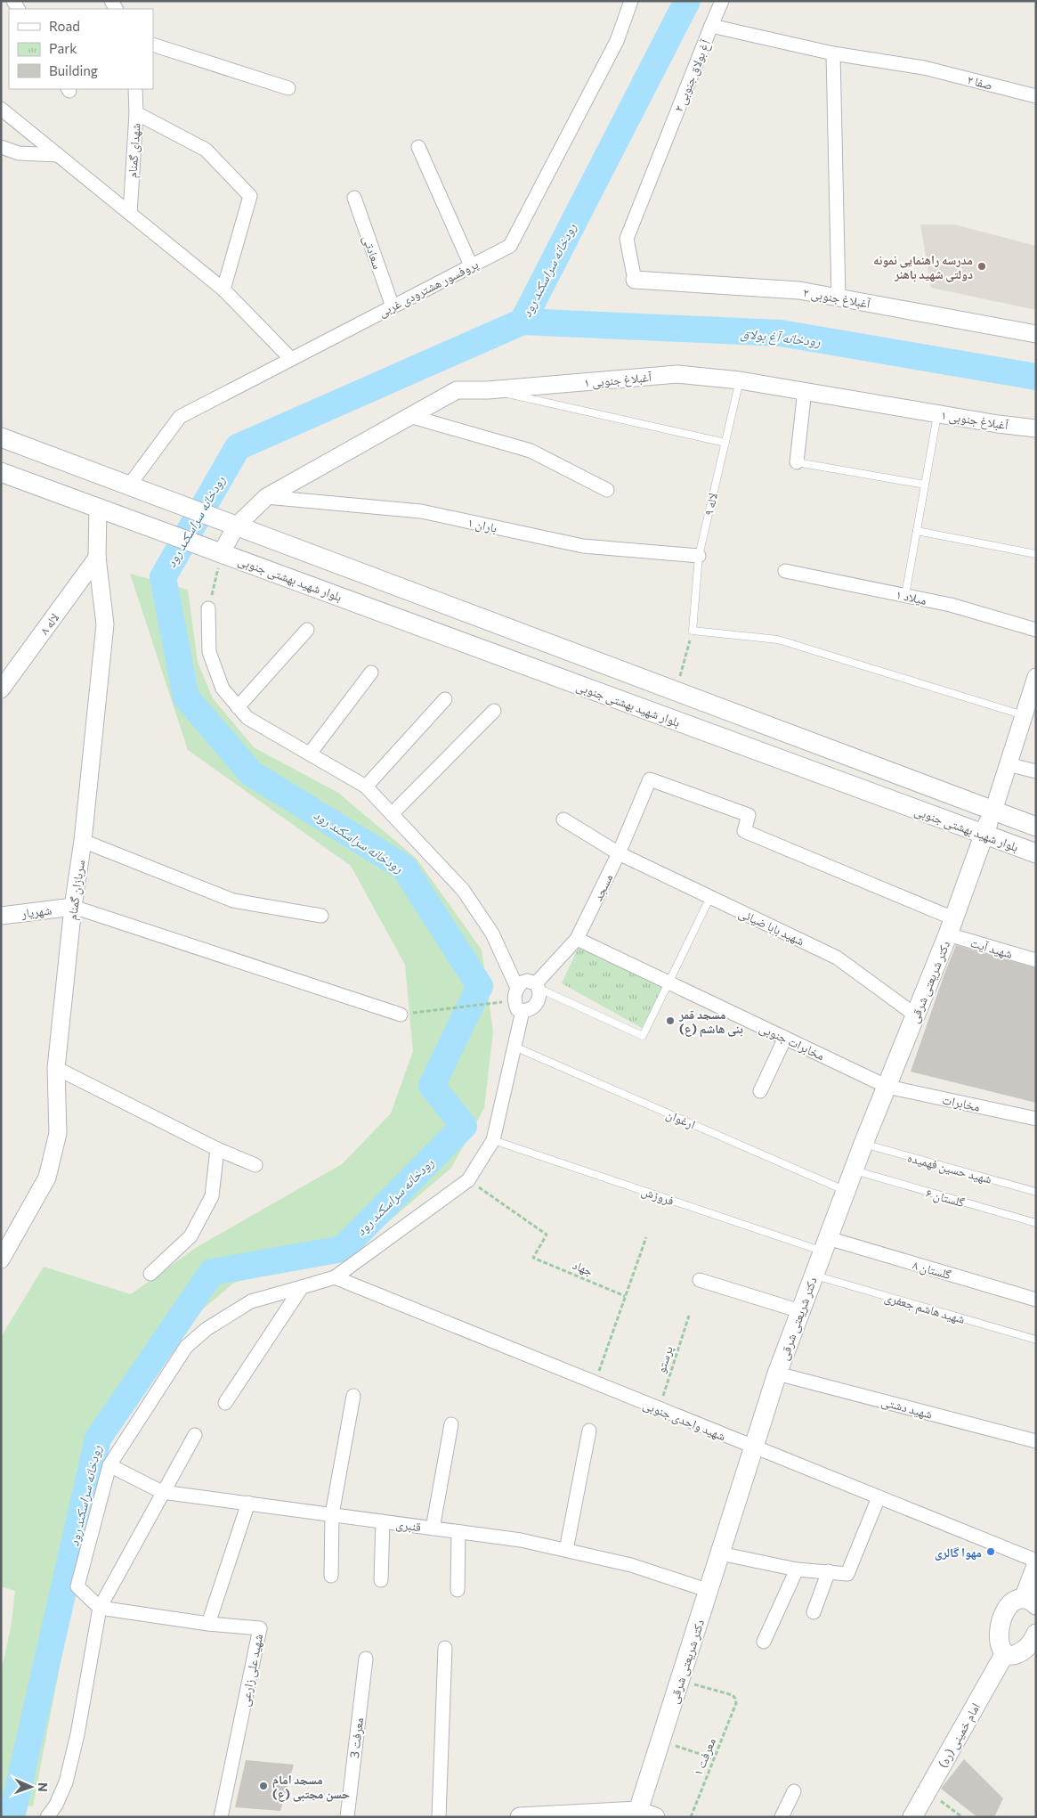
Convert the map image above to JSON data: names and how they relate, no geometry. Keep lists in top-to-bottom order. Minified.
{"streets":{"main road":["بلوار شهید بهشتی جنوبی","دکتر شریعتی شرقی","امام خمینی (ره)"],"street":["آغ بولاق جنوبی ۲","صفا ۲","شهدای گمنام","سعادتی","پروفسور هشترودی غربی","آغبلاغ جنوبی ۲","آغبلاغ جنوبی ۱","باران ۱","میلاد ۱","لاله ۸","مسجد","سربازان گمنام","شهریار","شهيد بابا ضيائی","شهید آیت","مخابرات جنوبی","مخابرات","گلستان ۸","شهید دشتی","شهید واحدی جنوبی","قنبری","شهيد علی زارعی","معرفت 3"],"lane":["لاله ۹","ارغوان","شهيد حسین فهمیده","فروزش","گلستان ۶","شهيد هاشم جعفری"],"path":["جهاد","پرستو","معرفت ۱"]},"crossings":[["آغ بولاق جنوبی ۲","صفا ۲"],["آغ بولاق جنوبی ۲","آغبلاغ جنوبی ۲"],["سعادتی","پروفسور هشترودی غربی"],["پروفسور هشترودی غربی","بلوار شهید بهشتی جنوبی"],["آغبلاغ جنوبی ۱","لاله ۹"],["آغبلاغ جنوبی ۱","باران ۱"],["آغبلاغ جنوبی ۱","بلوار شهید بهشتی جنوبی"],["لاله ۹","باران ۱"],["بلوار شهید بهشتی جنوبی","سربازان گمنام"],["بلوار شهید بهشتی جنوبی","دکتر شریعتی شرقی"],["لاله ۸","سربازان گمنام"],["مسجد","شهيد بابا ضيائی"],["مسجد","شهید آیت"],["مسجد","مخابرات جنوبی"],["سربازان گمنام","شهریار"],["شهيد بابا ضيائی","دکتر شریعتی شرقی"],["شهید آیت","دکتر شریعتی شرقی"],["دکتر شریعتی شرقی","مخابرات جنوبی"],["دکتر شریعتی شرقی","مخابرات"],["دکتر شریعتی شرقی","ارغوان"],["دکتر شریعتی شرقی","شهيد حسین فهمیده"],["دکتر شریعتی شرقی","فروزش"],["دکتر شریعتی شرقی","گلستان ۶"],["دکتر شریعتی شرقی","گلستان ۸"],["دکتر شریعتی شرقی","شهيد هاشم جعفری"],["دکتر شریعتی شرقی","شهید دشتی"],["دکتر شریعتی شرقی","شهید واحدی جنوبی"],["دکتر شریعتی شرقی","قنبری"],["دکتر شریعتی شرقی","معرفت ۱"],["مخابرات جنوبی","مخابرات"],["فروزش","گلستان ۸"],["پرستو","شهید واحدی جنوبی"]],"water":["رودخانه سراسکند رود","رودخانه آغ بولاق"],"places":["مدرسه راهنمایی نمونه دولتی شهید باهنر","مسجد قمر بنی هاشم (ع)","مهوا گالری","مسجد امام حسن مجتبی (ع)"],"legend":["Road","Park","Building"],"north":"right"}
